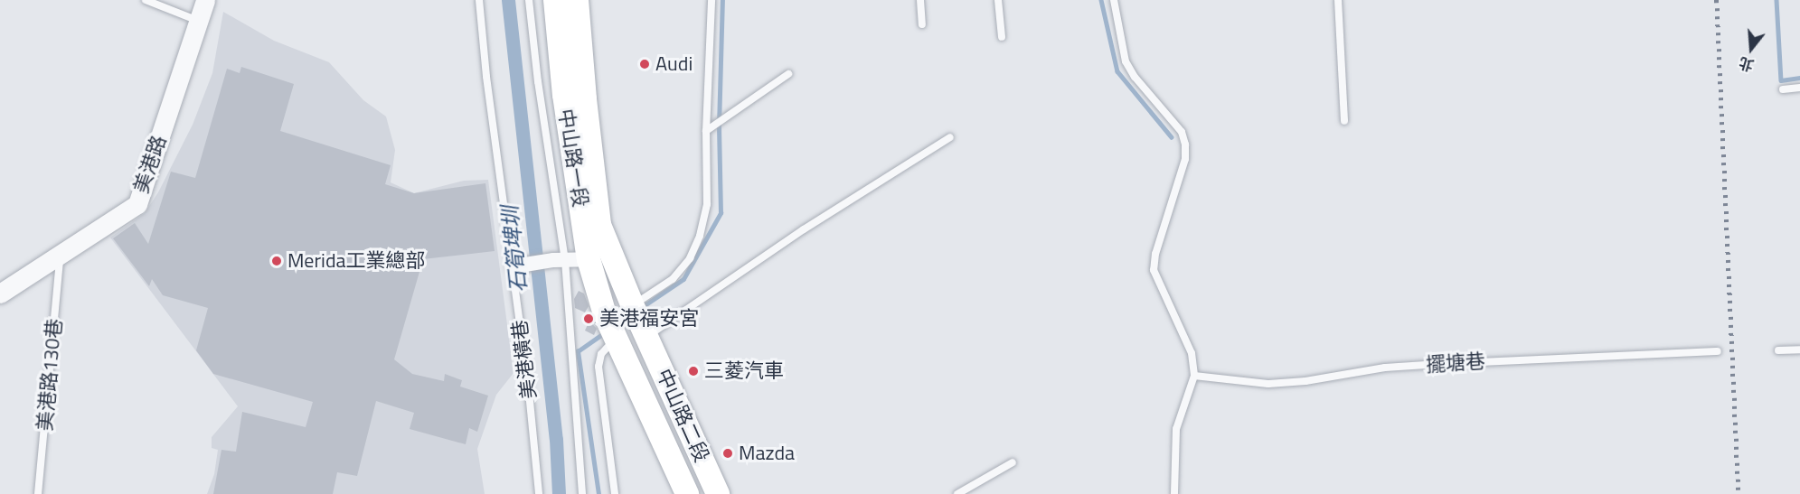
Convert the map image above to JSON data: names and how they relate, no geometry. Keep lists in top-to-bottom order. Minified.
{"streets":{"main road":["中山路一段","中山路二段"],"street":["美港路"],"lane":["美港橫巷","擺塘巷","美港路130巷"]},"crossings":[["中山路一段","中山路二段"],["美港路","美港路130巷"]],"water":["石筍埤圳"],"places":["Audi","Merida工業總部","美港福安宮","三菱汽車","Mazda"],"north":"bottom"}
